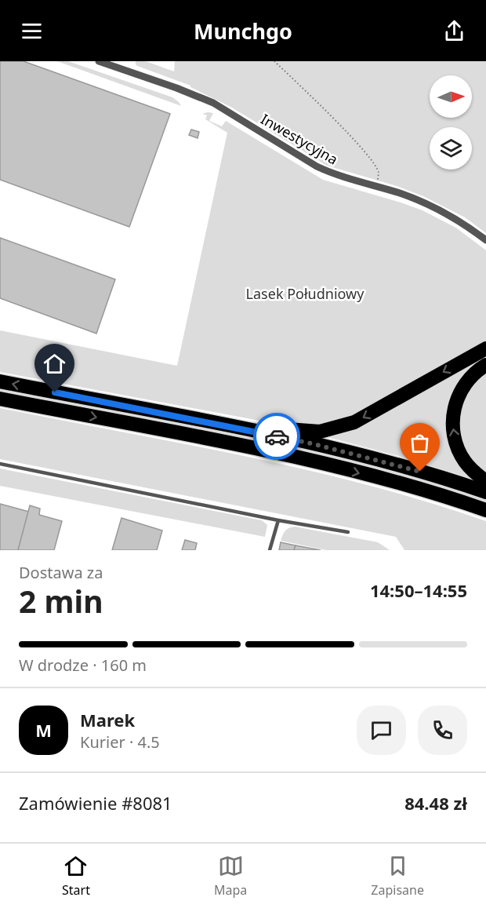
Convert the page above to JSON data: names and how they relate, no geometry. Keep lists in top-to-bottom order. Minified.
{"streets":{"street":["Inwestycyjna"]},"parks":["Lasek Południowy"],"north":"right","page":{"header":"Munchgo","heading":["2 min","Dostawa za","14:50–14:55"],"panel":["Marek","Kurier · 4.5","Zamówienie #8081","84.48 zł"],"bar":"W drodze · 160 m","round":"M","tabs":["Start","Mapa","Zapisane"]}}
